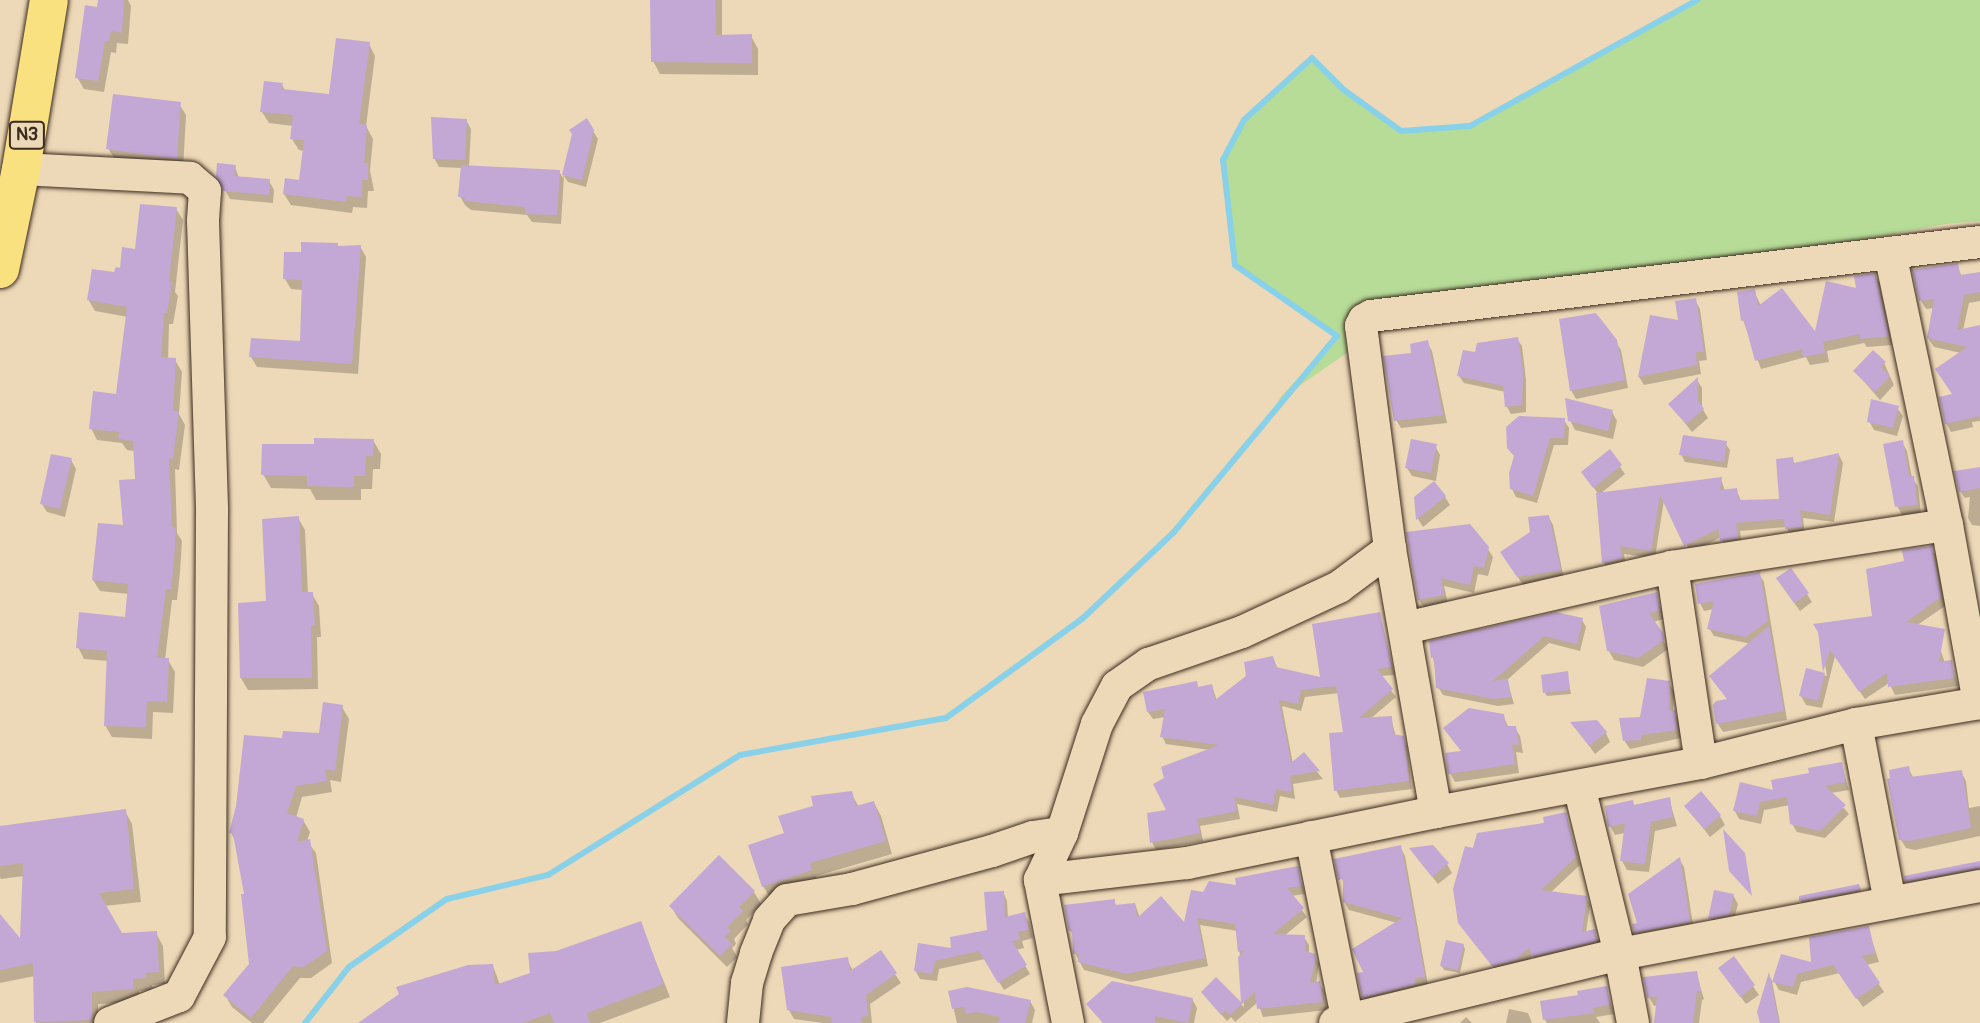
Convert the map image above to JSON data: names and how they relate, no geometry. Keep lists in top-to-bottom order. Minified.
{"streets":{"highway":["N3"]}}
